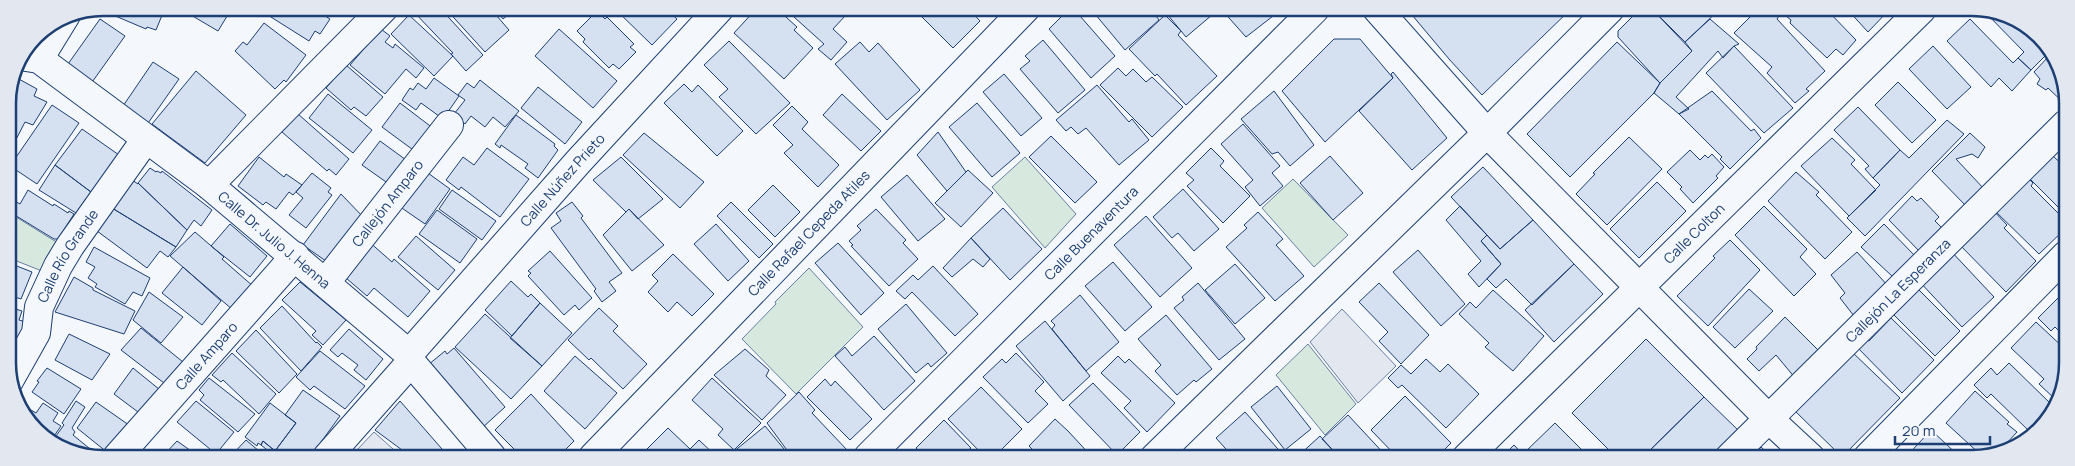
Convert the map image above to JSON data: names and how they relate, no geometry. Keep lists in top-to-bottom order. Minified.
{"streets":{"street":["Calle Núñez Prieto","Callejón Amparo","Calle Rafael Cepeda Atiles","Calle Buenaventura","Calle Colton","Calle Dr. Julio J. Henna","Calle Río Grande","Callejón La Esperanza","Calle Amparo"]},"crossings":[["Calle Núñez Prieto","Calle Dr. Julio J. Henna"],["Callejón Amparo","Calle Dr. Julio J. Henna"],["Calle Dr. Julio J. Henna","Calle Río Grande"],["Calle Dr. Julio J. Henna","Calle Amparo"]],"scale_bar":"20 m"}
